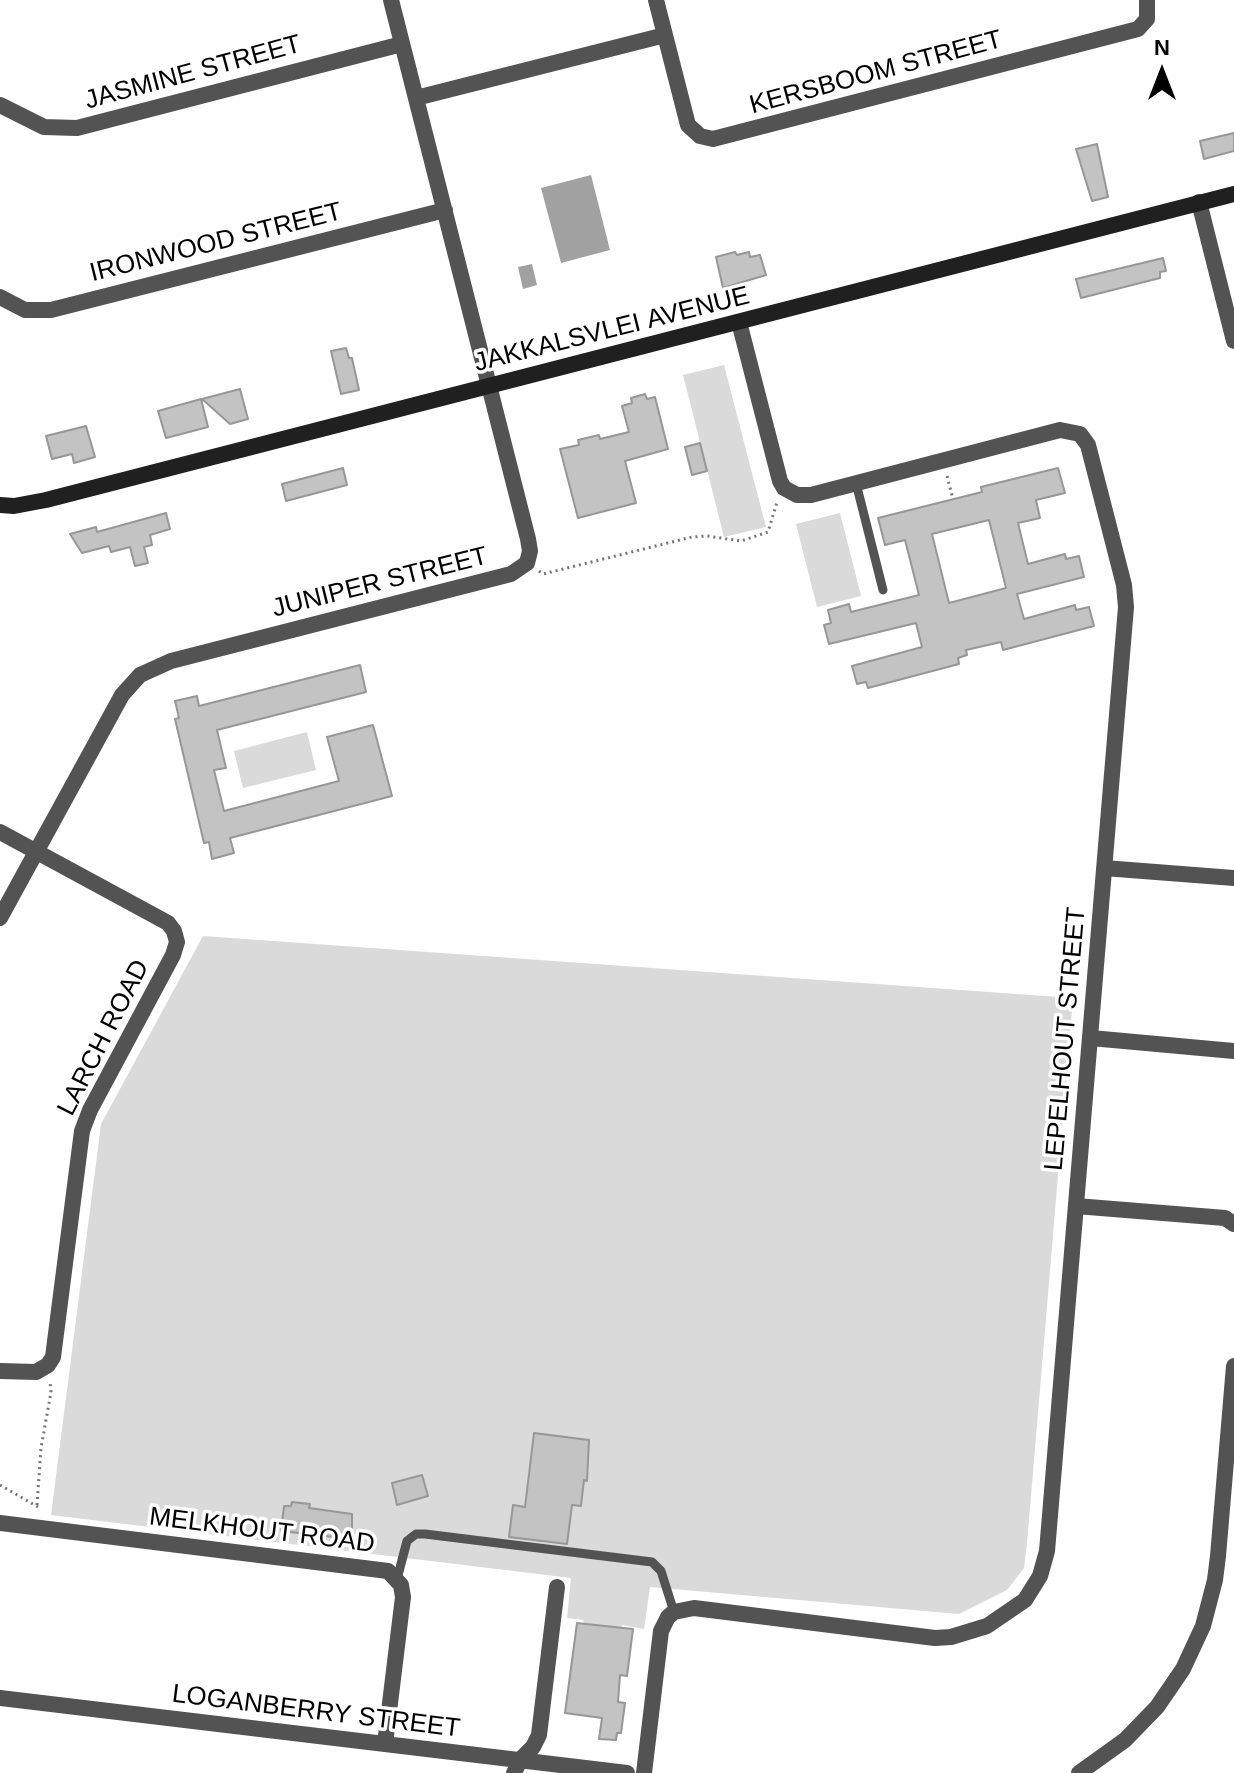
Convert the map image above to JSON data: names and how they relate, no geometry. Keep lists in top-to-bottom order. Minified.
{"streets":{"street":["JASMINE STREET","KERSBOOM STREET","IRONWOOD STREET","JAKKALSVLEI AVENUE","JUNIPER STREET","LARCH ROAD","LEPELHOUT STREET","MELKHOUT ROAD","LOGANBERRY STREET"]},"crossings":[["JASMINE STREET","JUNIPER STREET"],["IRONWOOD STREET","JUNIPER STREET"],["JAKKALSVLEI AVENUE","JUNIPER STREET"],["JUNIPER STREET","LARCH ROAD"],["MELKHOUT ROAD","LOGANBERRY STREET"]],"north":"top"}
